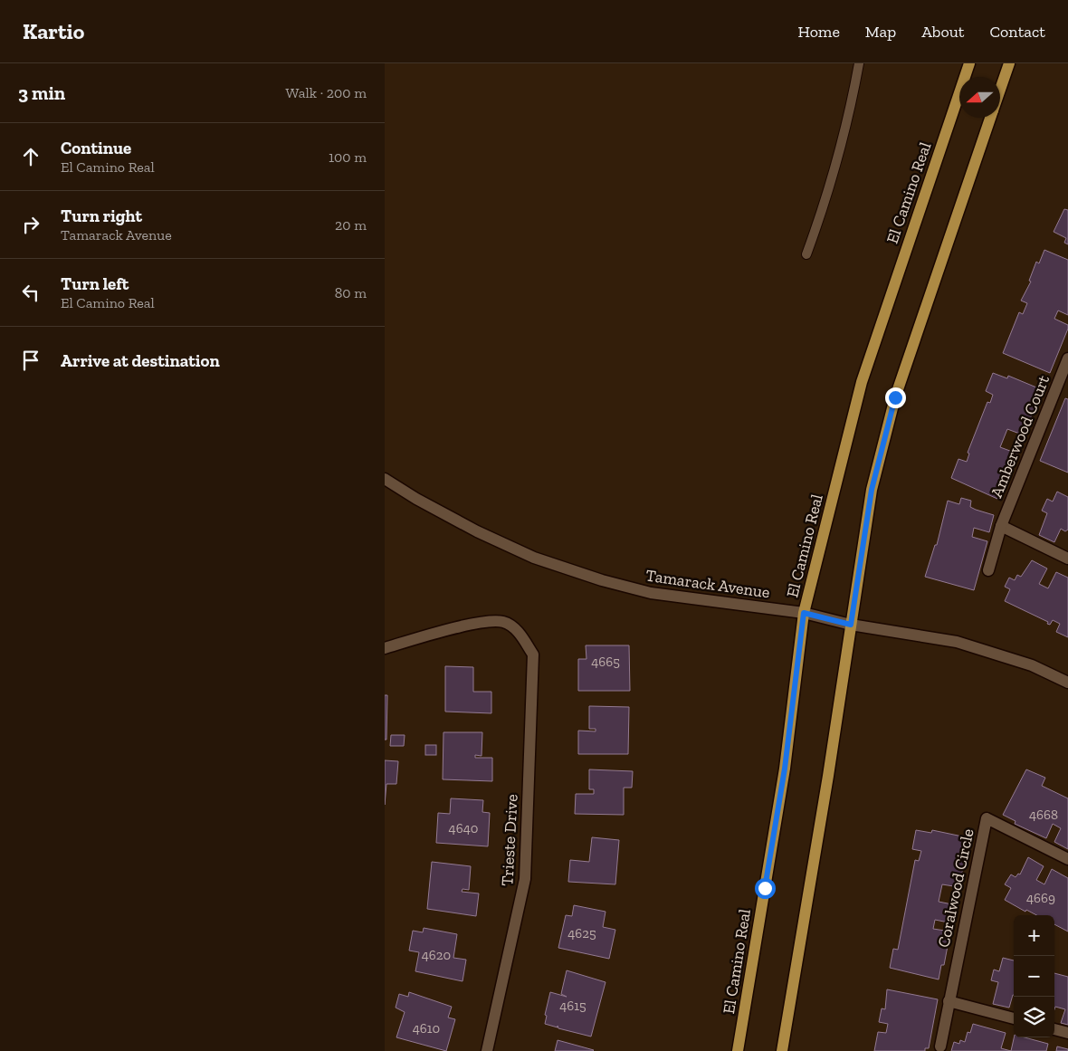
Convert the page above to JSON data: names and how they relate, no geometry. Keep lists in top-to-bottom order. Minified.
{"streets":{"main road":["El Camino Real"],"street":["Amberwood Court","Tamarack Avenue","Trieste Drive","Coralwood Circle"]},"crossings":[["El Camino Real","Tamarack Avenue"]],"house_numbers":["4665","4668","4640","4669","4625","4620","4615","4610"],"north":"left","page":{"header":"Kartio","nav":["Home","Map","About","Contact"],"heading":["3 min","Walk · 200 m"],"list":[["Continue","El Camino Real","100 m"],["Turn right","Tamarack Avenue","20 m"],["Turn left","El Camino Real","80 m"],"Arrive at destination"],"map_buttons":["+","−"]}}
